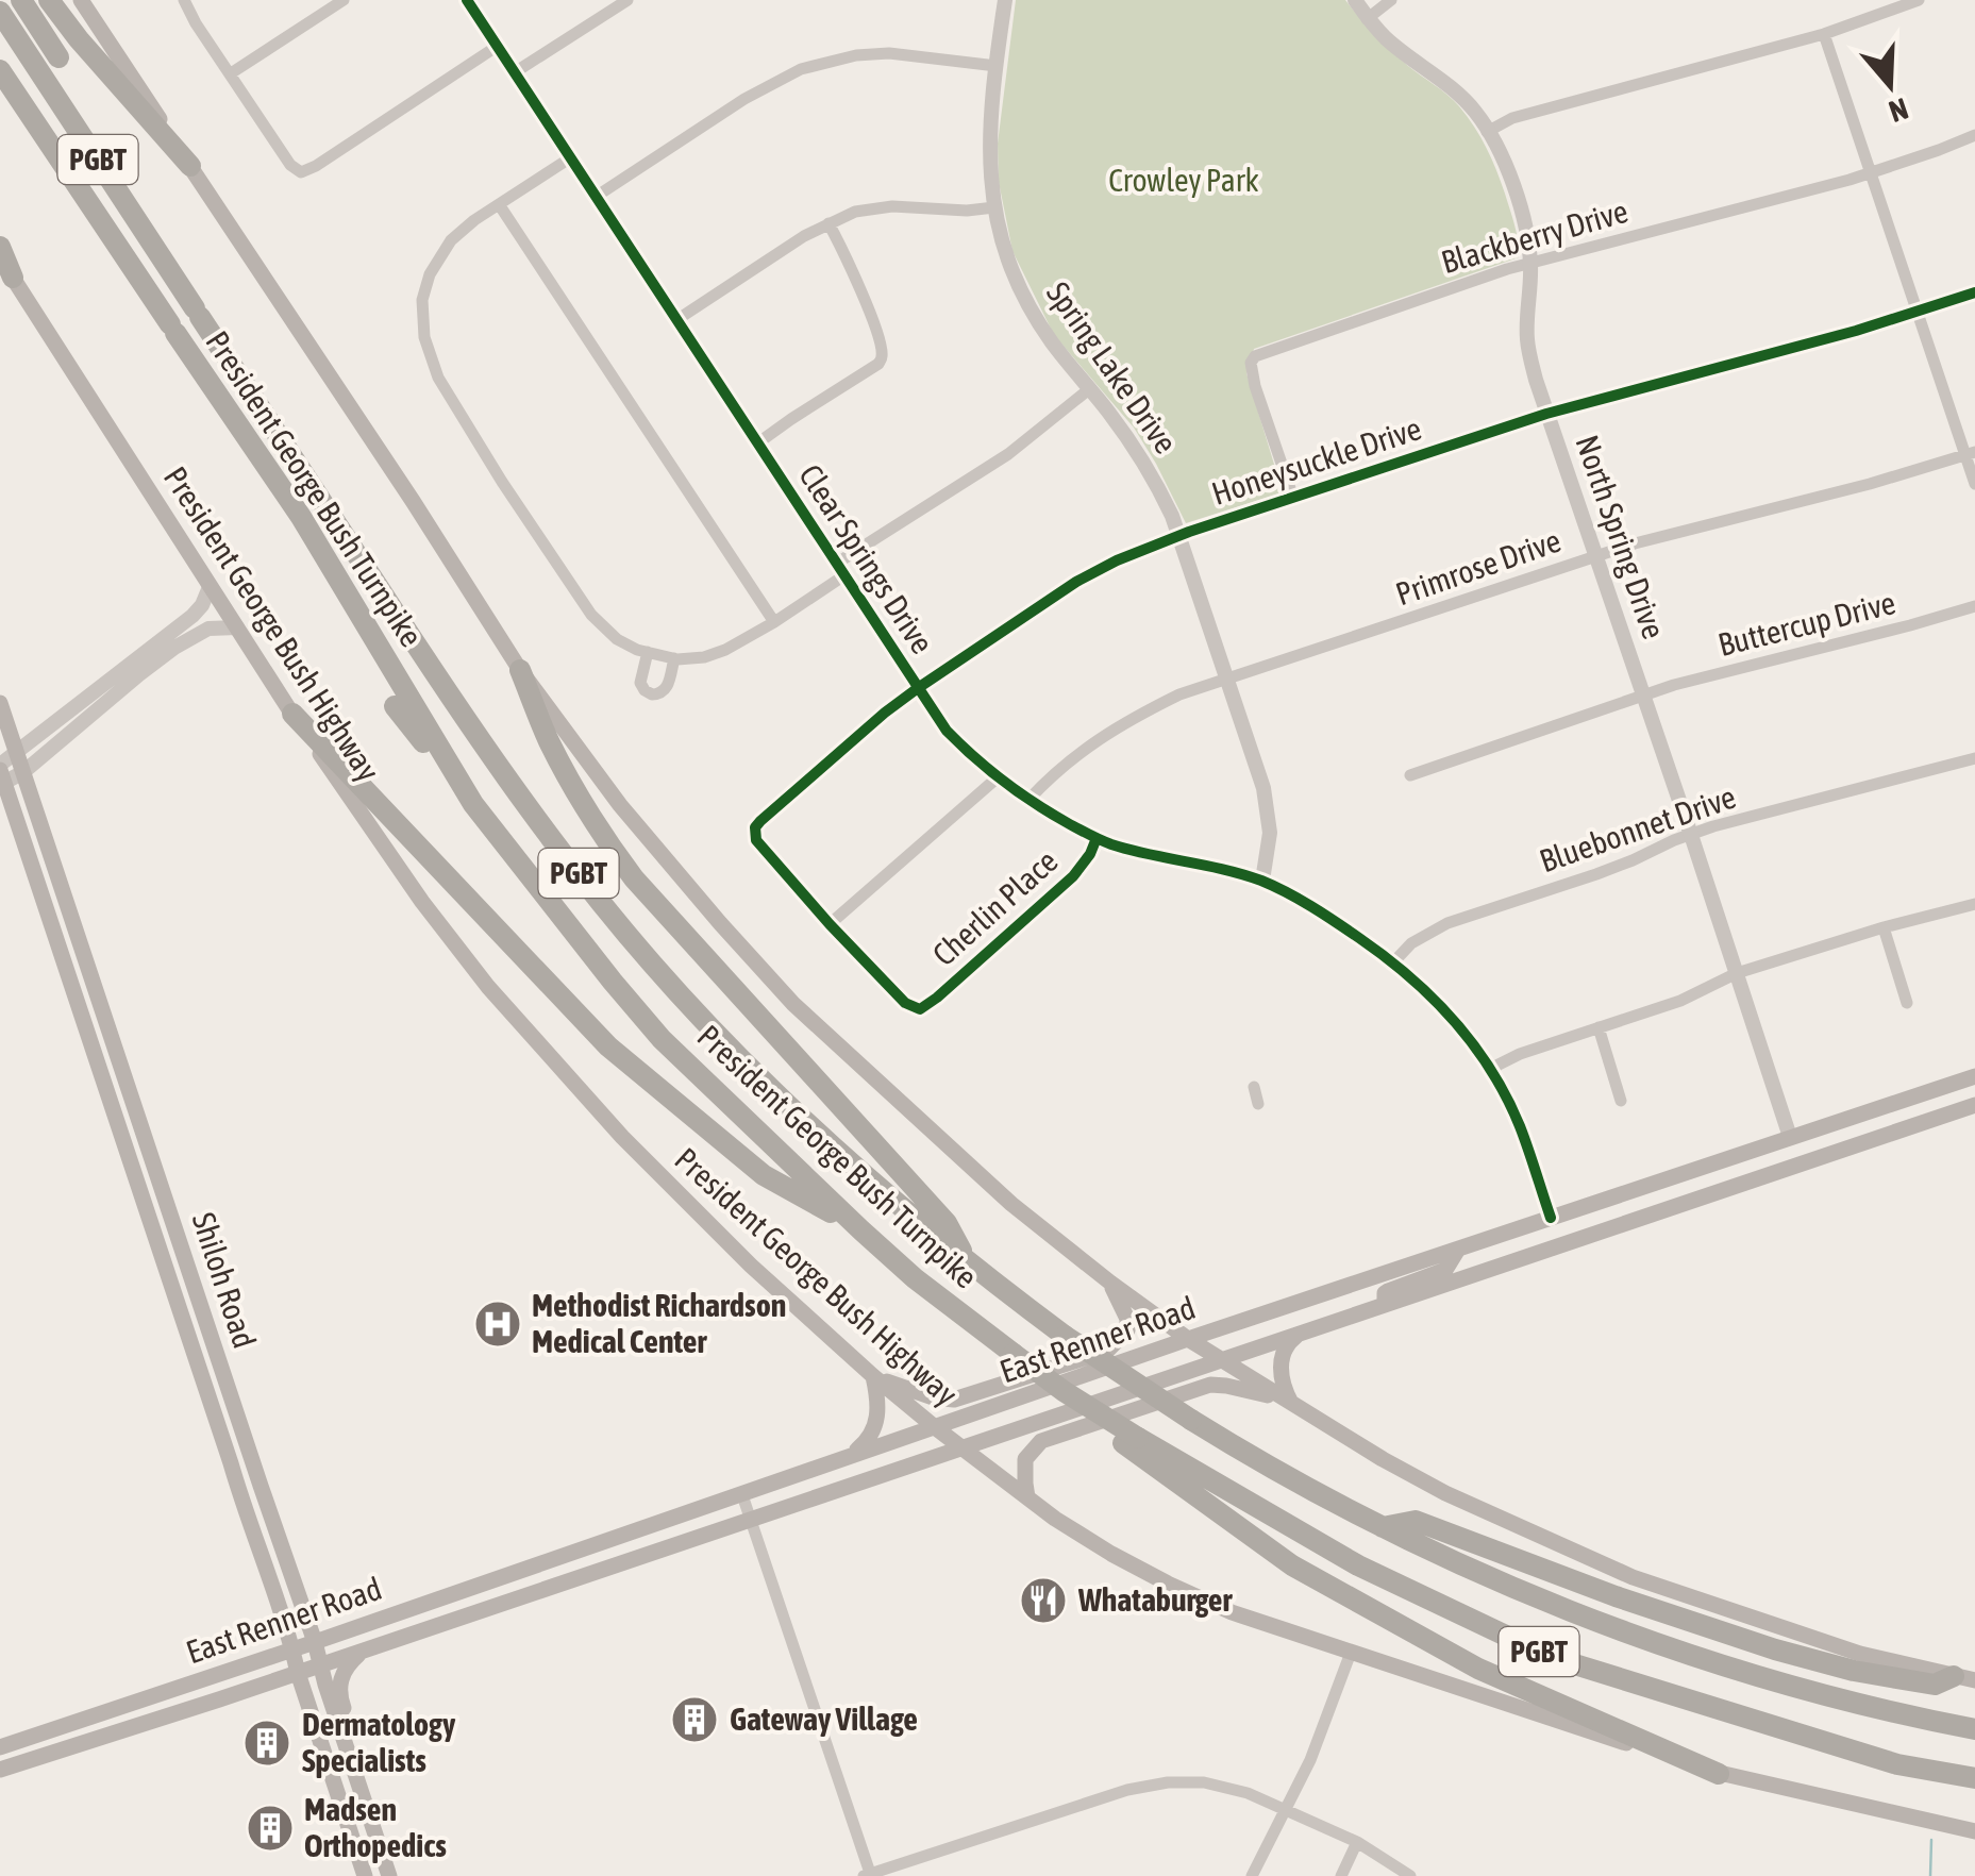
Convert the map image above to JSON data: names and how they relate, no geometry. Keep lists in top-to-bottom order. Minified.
{"streets":{"highway":["PGBT","President George Bush Turnpike"],"main road":["President George Bush Highway","Shiloh Road","East Renner Road"],"street":["Blackberry Drive","Spring Lake Drive","Honeysuckle Drive","North Spring Drive","Clear Springs Drive","Primrose Drive","Buttercup Drive","Bluebonnet Drive","Cherlin Place"]},"crossings":[["PGBT","President George Bush Turnpike"],["Blackberry Drive","Honeysuckle Drive"],["Blackberry Drive","North Spring Drive"],["Spring Lake Drive","Honeysuckle Drive"],["Spring Lake Drive","Clear Springs Drive"],["Spring Lake Drive","Primrose Drive"],["Honeysuckle Drive","North Spring Drive"],["Honeysuckle Drive","Clear Springs Drive"],["Honeysuckle Drive","Cherlin Place"],["North Spring Drive","Primrose Drive"],["North Spring Drive","Buttercup Drive"],["North Spring Drive","Bluebonnet Drive"],["North Spring Drive","East Renner Road"],["Clear Springs Drive","Primrose Drive"],["Clear Springs Drive","Bluebonnet Drive"],["Clear Springs Drive","Cherlin Place"],["Clear Springs Drive","East Renner Road"],["President George Bush Highway","East Renner Road"],["Shiloh Road","East Renner Road"]],"parks":["Crowley Park"],"places":{"hospital":["Methodist Richardson Medical Center"],"restaurant":["Whataburger"],"building":["Gateway Village","Dermatology Specialists","Madsen Orthopedics"]},"north":"bottom"}
